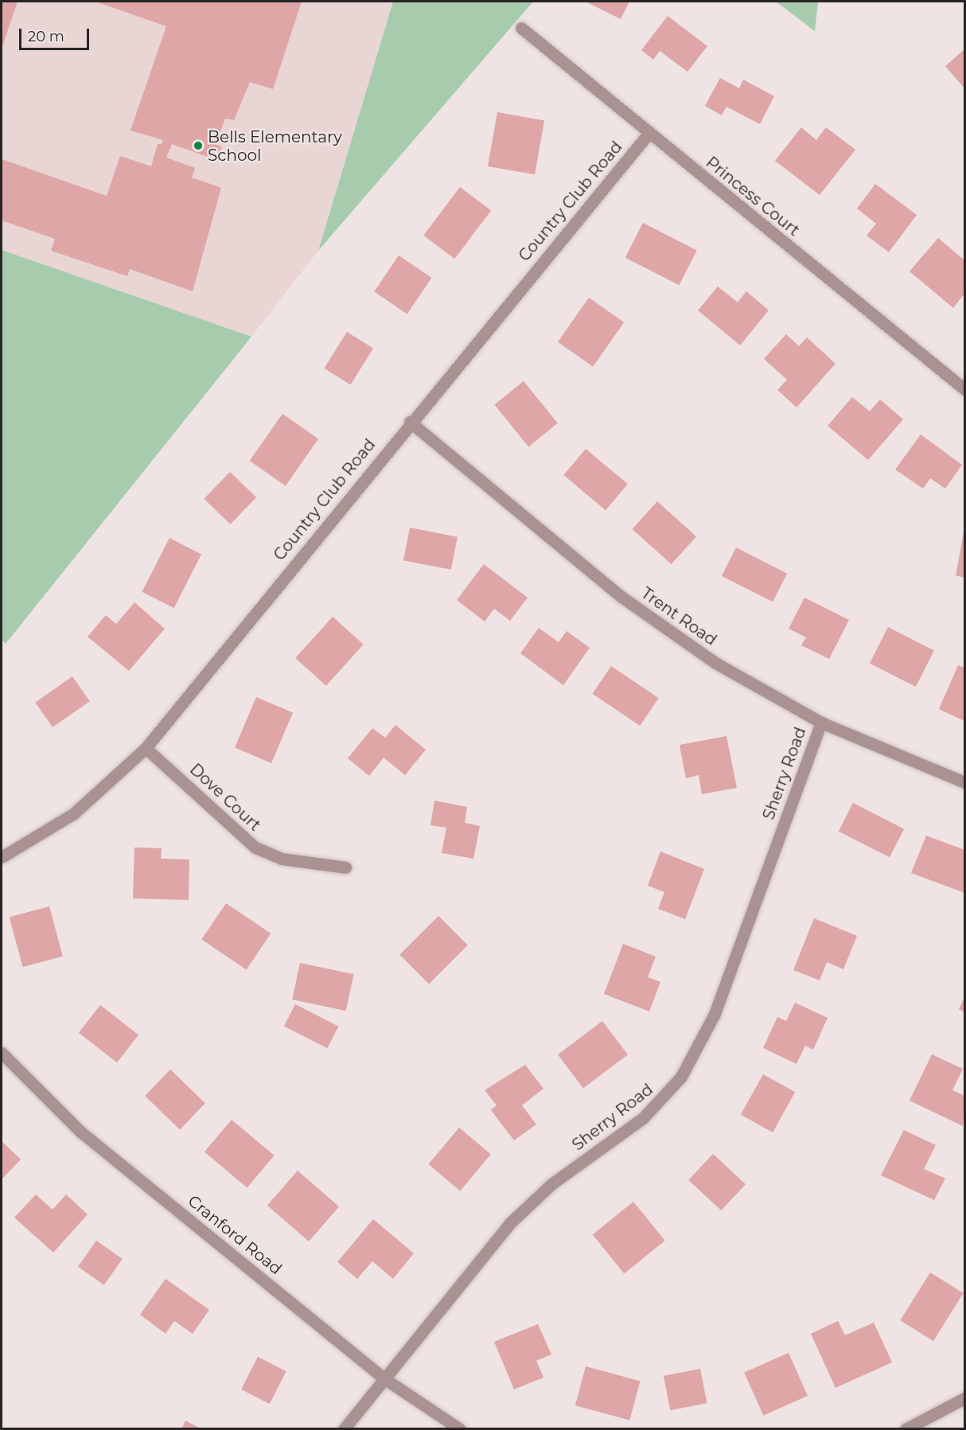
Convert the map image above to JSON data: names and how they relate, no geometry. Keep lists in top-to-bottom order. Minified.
{"streets":{"street":["Princess Court","Country Club Road","Trent Road","Sherry Road","Dove Court","Cranford Road"]},"crossings":[["Princess Court","Country Club Road"],["Country Club Road","Trent Road"],["Country Club Road","Dove Court"],["Trent Road","Sherry Road"],["Sherry Road","Cranford Road"]],"places":["Bells Elementary School"],"scale_bar":"20 m"}
